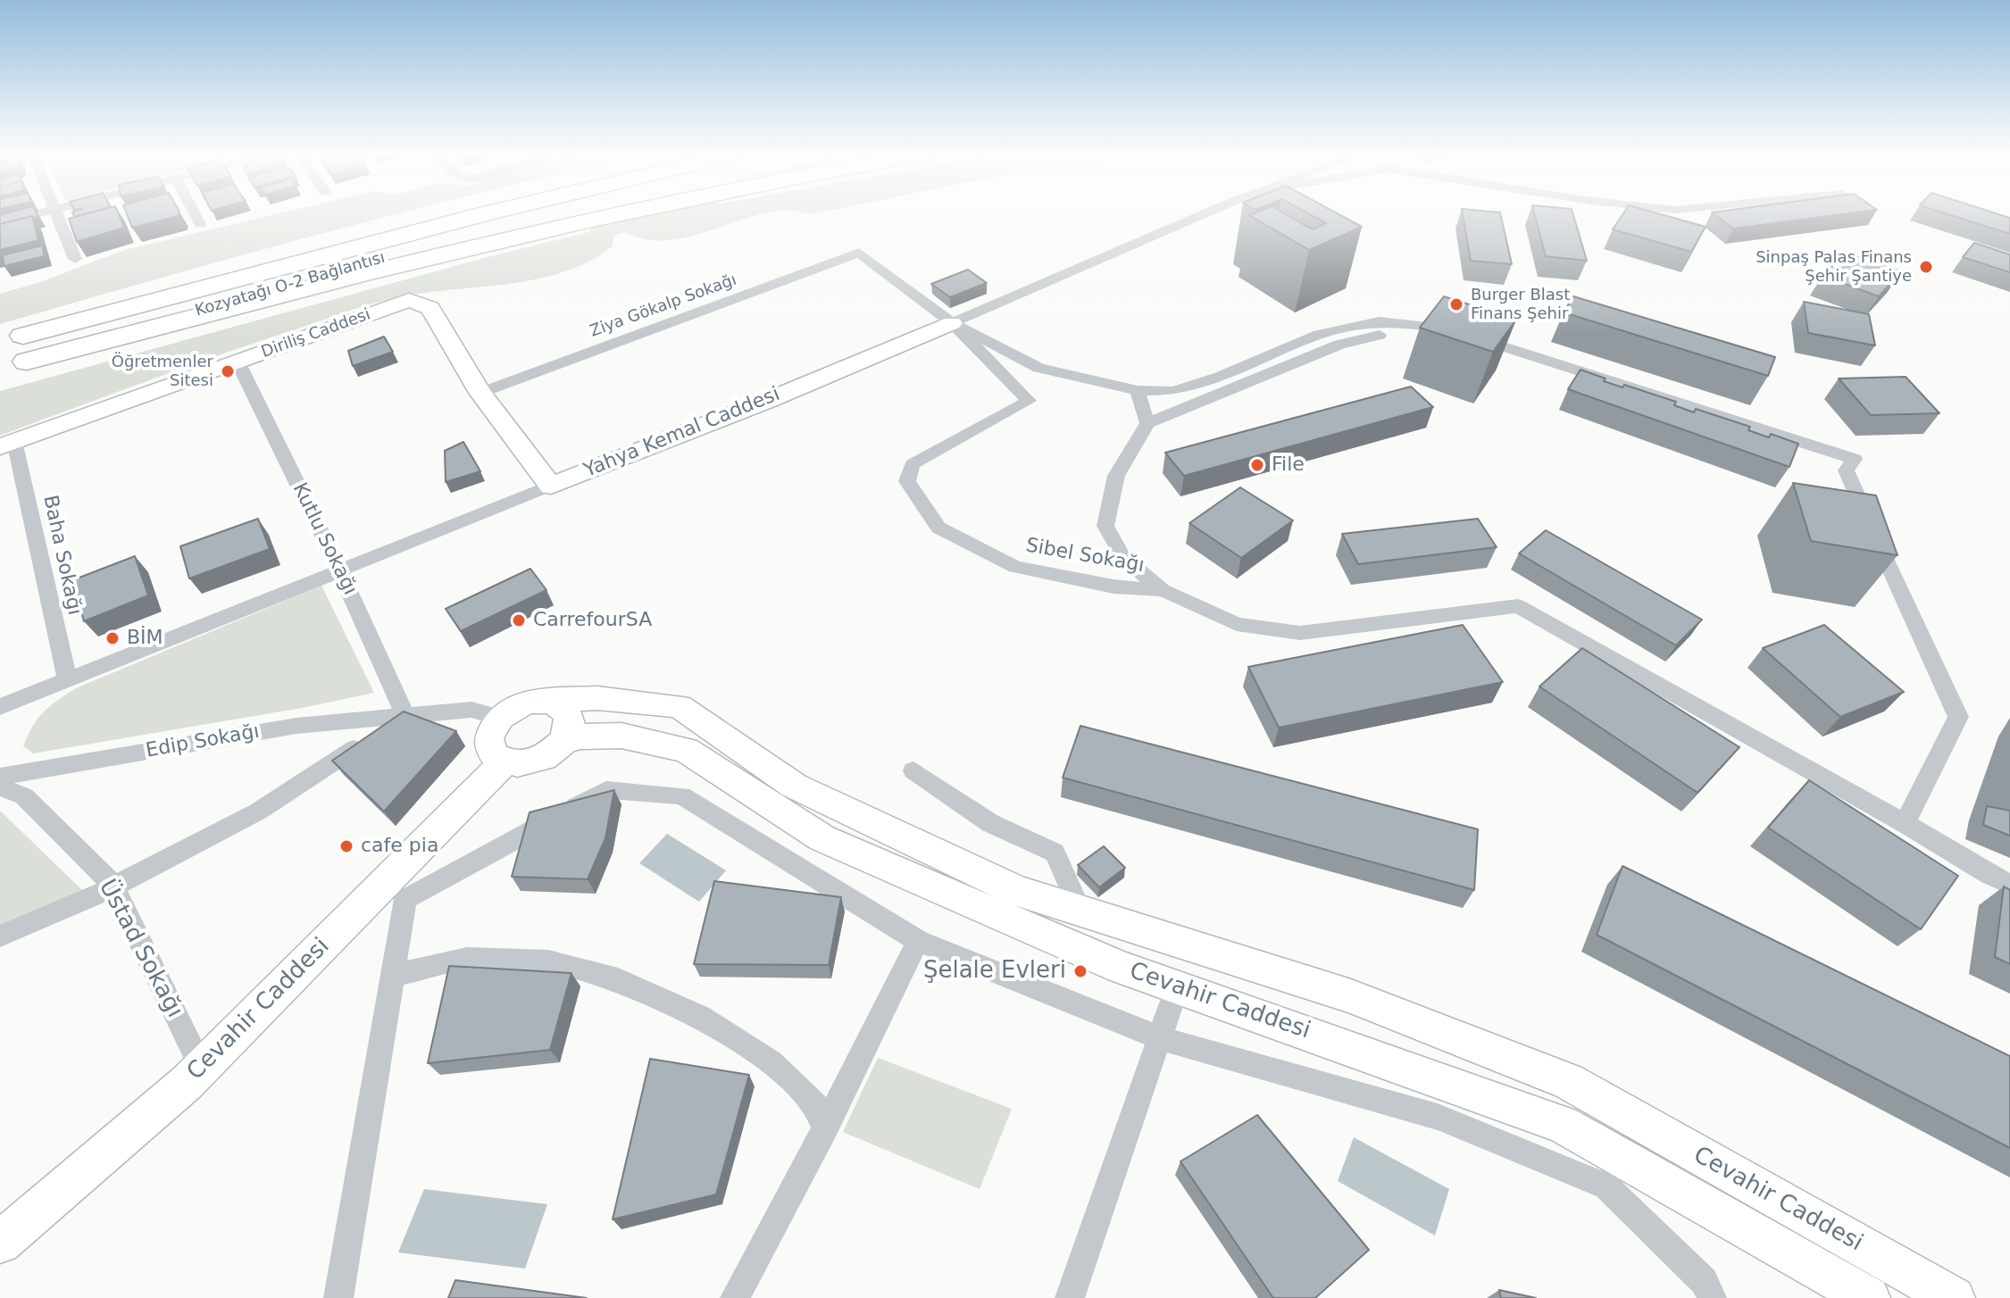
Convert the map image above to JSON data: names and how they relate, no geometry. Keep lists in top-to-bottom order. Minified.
{"streets":{"highway":["Kozyatağı O-2 Bağlantısı"],"street":["Ziya Gökalp Sokağı","Diriliş Caddesi","Yahya Kemal Caddesi","Kutlu Sokağı","Baha Sokağı","Sibel Sokağı","Edip Sokağı","Üstad Sokağı","Cevahir Caddesi"]},"crossings":[["Ziya Gökalp Sokağı","Diriliş Caddesi"],["Ziya Gökalp Sokağı","Yahya Kemal Caddesi"],["Ziya Gökalp Sokağı","Sibel Sokağı"],["Diriliş Caddesi","Yahya Kemal Caddesi"],["Diriliş Caddesi","Kutlu Sokağı"],["Diriliş Caddesi","Baha Sokağı"],["Yahya Kemal Caddesi","Kutlu Sokağı"],["Yahya Kemal Caddesi","Baha Sokağı"],["Yahya Kemal Caddesi","Sibel Sokağı"],["Kutlu Sokağı","Edip Sokağı"],["Edip Sokağı","Cevahir Caddesi"],["Üstad Sokağı","Cevahir Caddesi"]],"places":["Sinpaş Palas Finans Şehir Şantiye","Burger Blast Finans Şehir","Öğretmenler Sitesi","File","CarrefourSA","BİM","cafe pia","Şelale Evleri"]}
